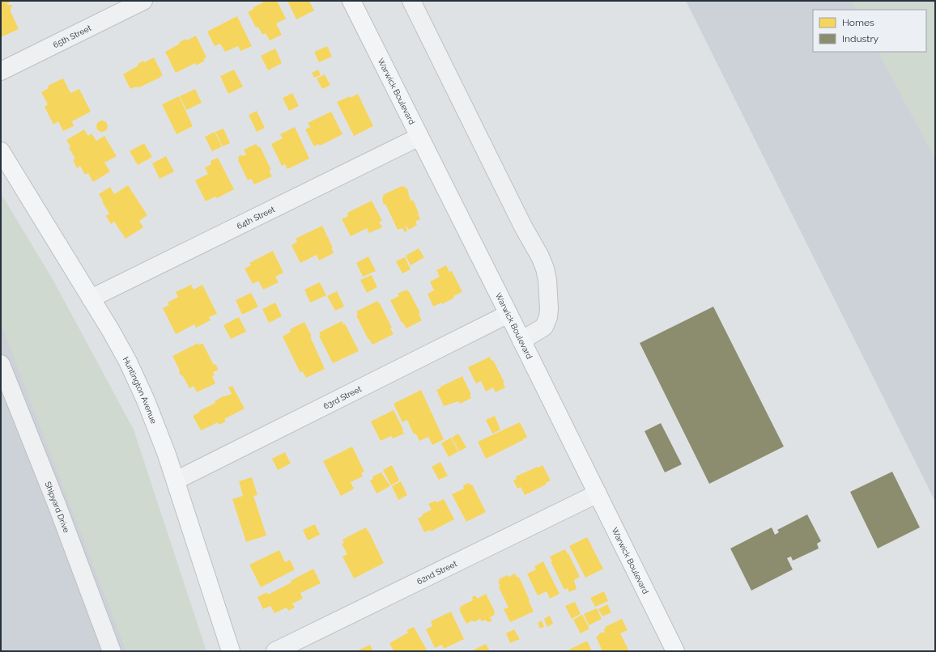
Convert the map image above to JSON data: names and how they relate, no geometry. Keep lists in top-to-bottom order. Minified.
{"streets":{"main road":["Warwick Boulevard","Huntington Avenue"],"street":["65th Street","64th Street","63rd Street","Shipyard Drive","62nd Street"]},"crossings":[["Warwick Boulevard","64th Street"],["Warwick Boulevard","63rd Street"],["Warwick Boulevard","62nd Street"],["64th Street","Huntington Avenue"],["Huntington Avenue","63rd Street"]],"legend":["Homes","Industry"]}
